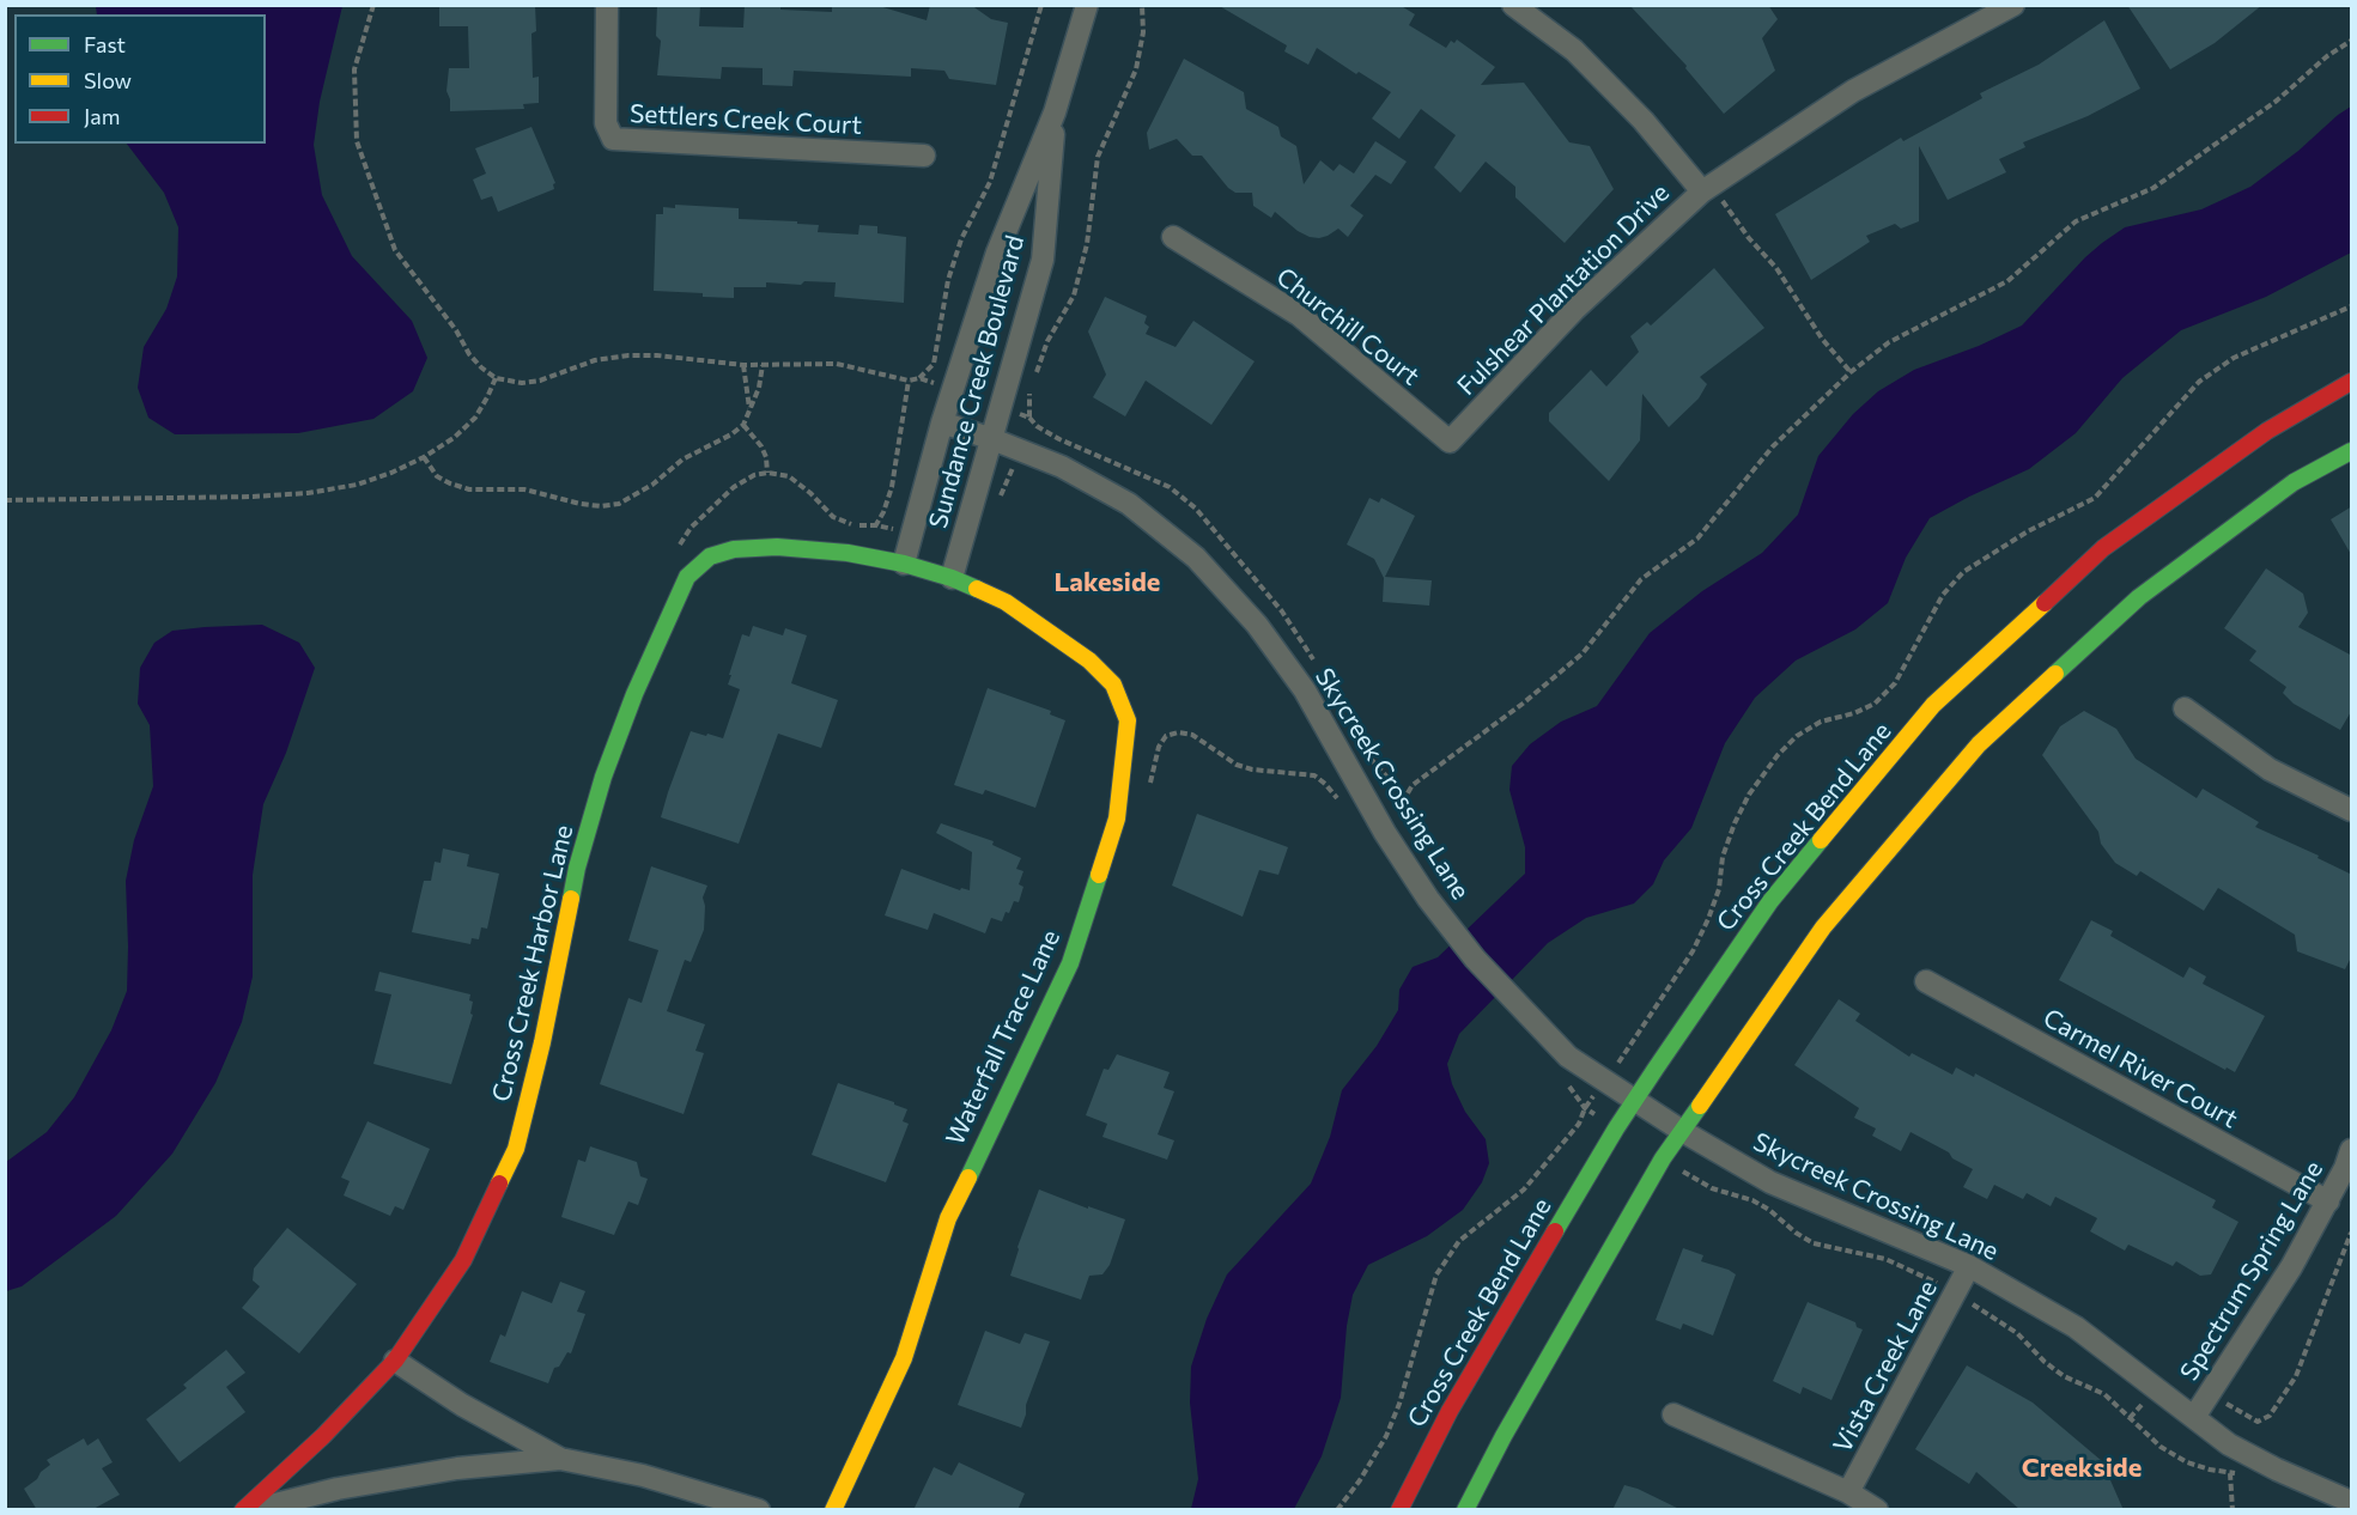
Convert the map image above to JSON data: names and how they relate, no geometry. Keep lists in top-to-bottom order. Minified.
{"streets":{"main road":["Cross Creek Bend Lane","Cross Creek Harbor Lane","Waterfall Trace Lane"],"street":["Settlers Creek Court","Fulshear Plantation Drive","Churchill Court","Sundance Creek Boulevard","Skycreek Crossing Lane","Carmel River Court","Spectrum Spring Lane","Vista Creek Lane"]},"crossings":[["Fulshear Plantation Drive","Churchill Court"],["Sundance Creek Boulevard","Skycreek Crossing Lane"],["Sundance Creek Boulevard","Cross Creek Harbor Lane"],["Sundance Creek Boulevard","Waterfall Trace Lane"],["Skycreek Crossing Lane","Cross Creek Bend Lane"],["Skycreek Crossing Lane","Spectrum Spring Lane"],["Skycreek Crossing Lane","Vista Creek Lane"],["Cross Creek Harbor Lane","Waterfall Trace Lane"],["Carmel River Court","Spectrum Spring Lane"]],"districts":["Lakeside","Creekside"],"legend":["Fast","Slow","Jam"]}
